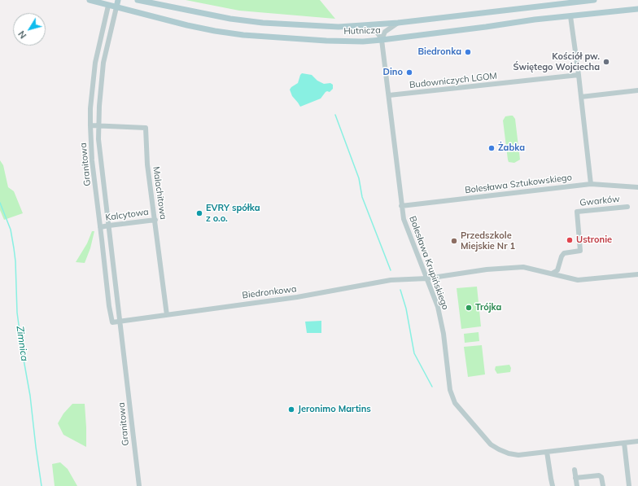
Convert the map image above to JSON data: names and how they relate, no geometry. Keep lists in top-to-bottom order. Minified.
{"streets":{"main road":["Hutnicza"],"street":["Budowniczych LGOM","Granitowa","Bolesława Sztukowskiego","Malachitowa","Gwarków","Kalcytowa","Bolesława Krupińskiego","Biedronkowa"]},"crossings":[["Hutnicza","Granitowa"],["Hutnicza","Bolesława Krupińskiego"],["Budowniczych LGOM","Bolesława Krupińskiego"],["Granitowa","Malachitowa"],["Granitowa","Kalcytowa"],["Granitowa","Biedronkowa"],["Bolesława Sztukowskiego","Bolesława Krupińskiego"],["Malachitowa","Kalcytowa"],["Malachitowa","Biedronkowa"],["Bolesława Krupińskiego","Biedronkowa"]],"water":["Zimnica"],"places":["Biedronka","Kościół pw. Świętego Wojciecha","Dino","Żabka","EVRY spółka z o.o.","Ustronie","Przedszkole Miejskie Nr 1","Trójka","Jeronimo Martins"],"north":"bottom left"}
